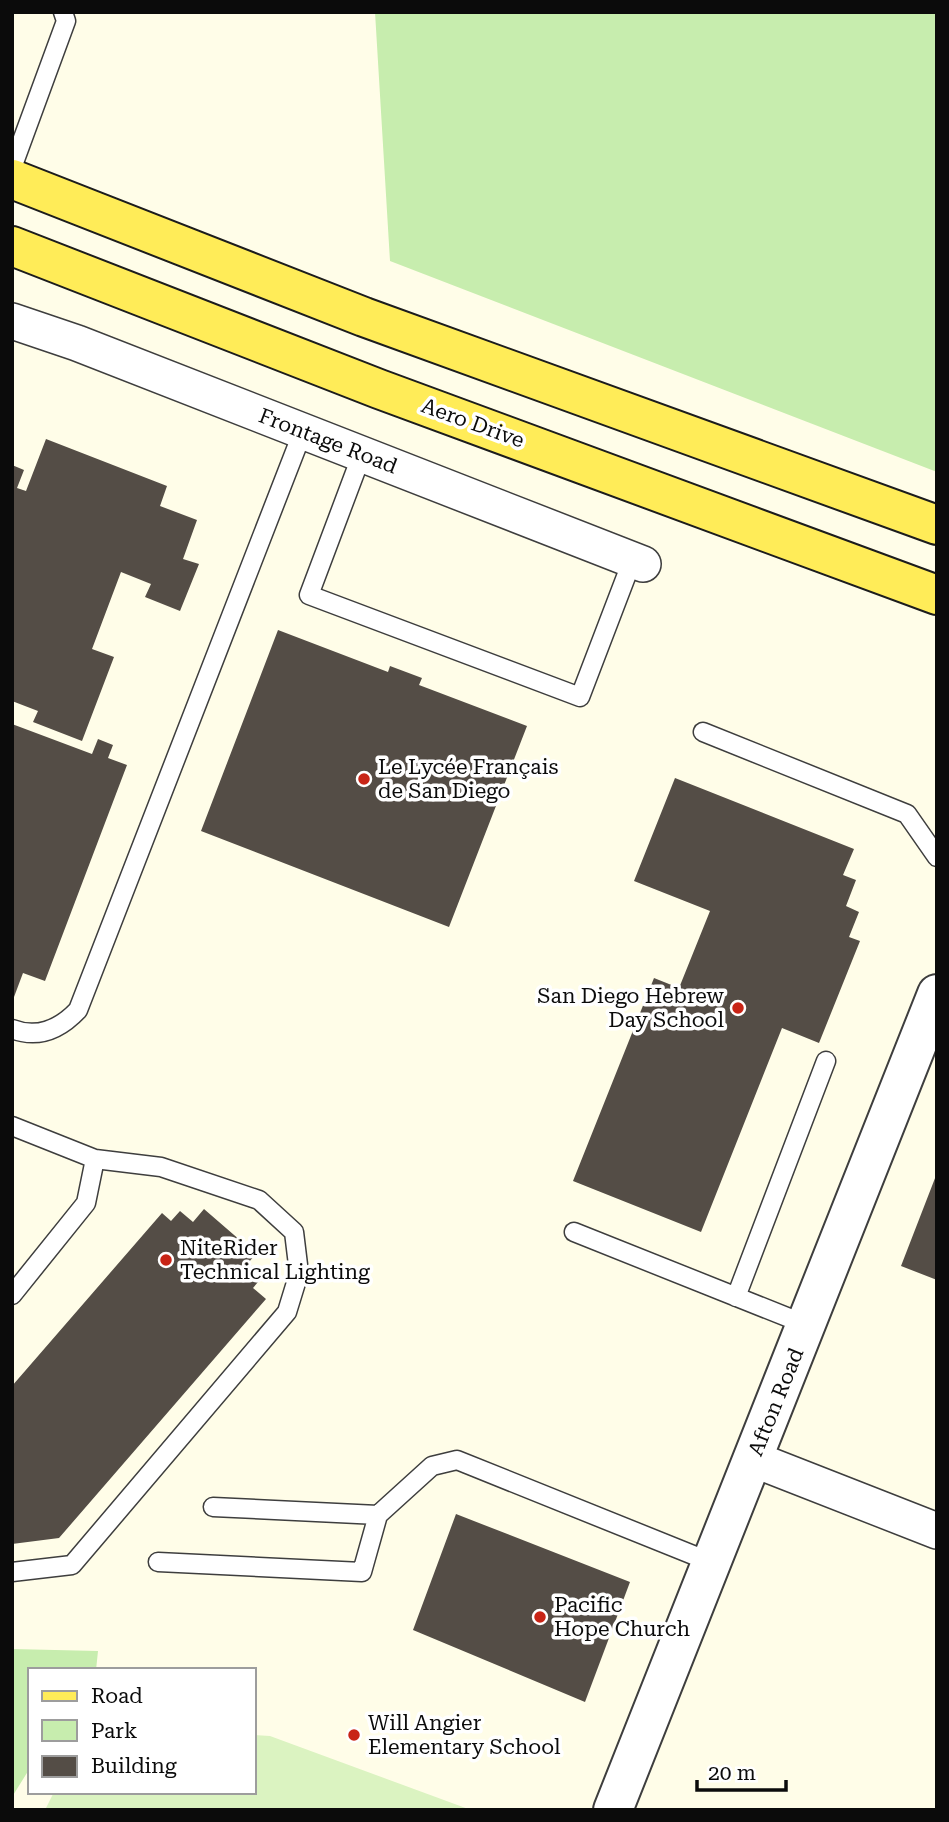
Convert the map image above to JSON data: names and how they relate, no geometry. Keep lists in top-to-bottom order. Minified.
{"streets":{"main road":["Aero Drive"],"street":["Frontage Road","Afton Road"]},"places":["Le Lycée Français de San Diego","San Diego Hebrew Day School","NiteRider Technical Lighting","Pacific Hope Church","Will Angier Elementary School"],"legend":["Road","Park","Building"],"scale_bar":"20 m"}
